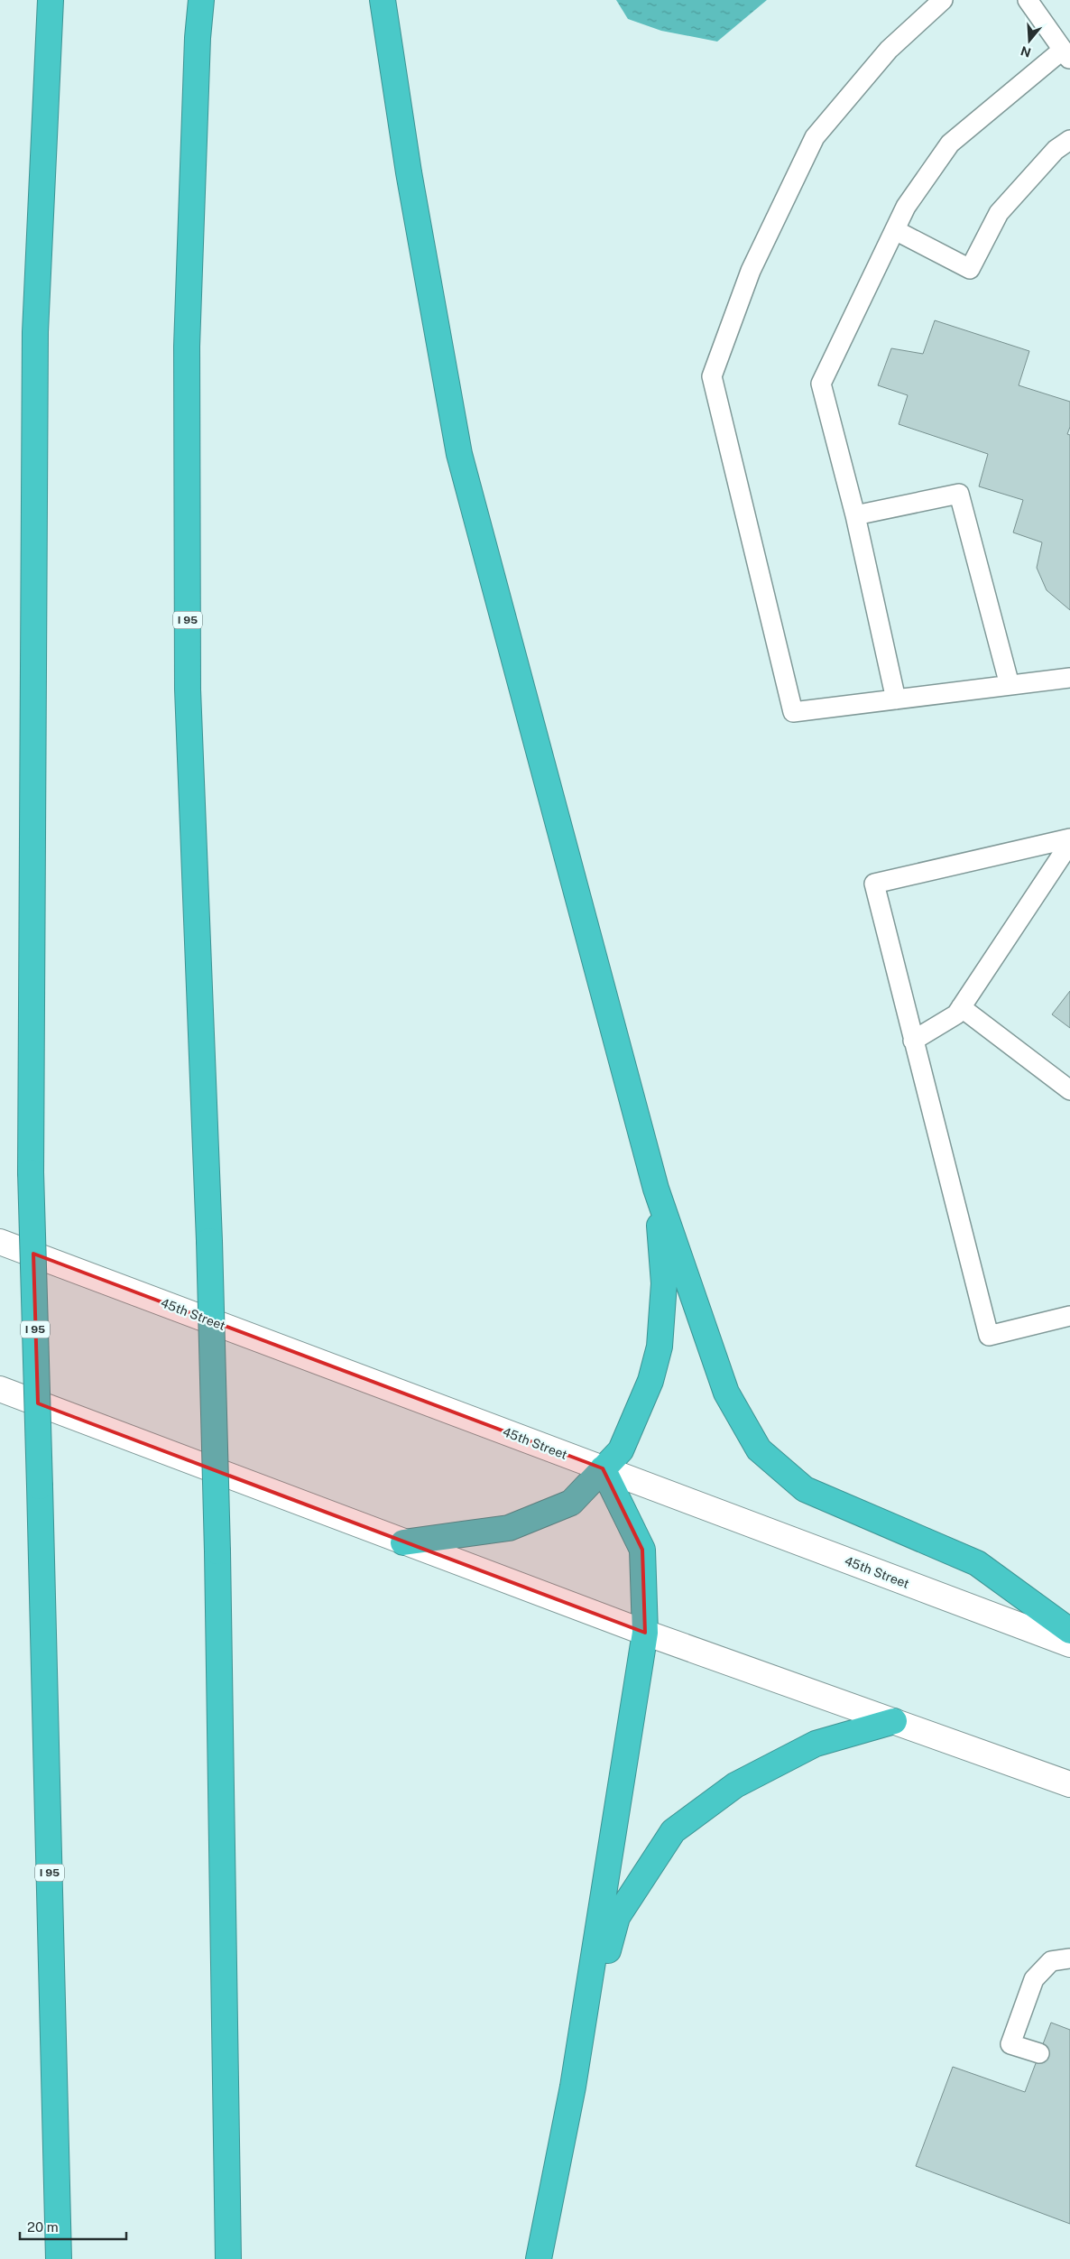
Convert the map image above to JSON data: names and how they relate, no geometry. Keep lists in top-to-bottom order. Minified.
{"streets":{"highway":["I 95"],"main road":["45th Street"]},"scale_bar":"20 m","north":"bottom"}
